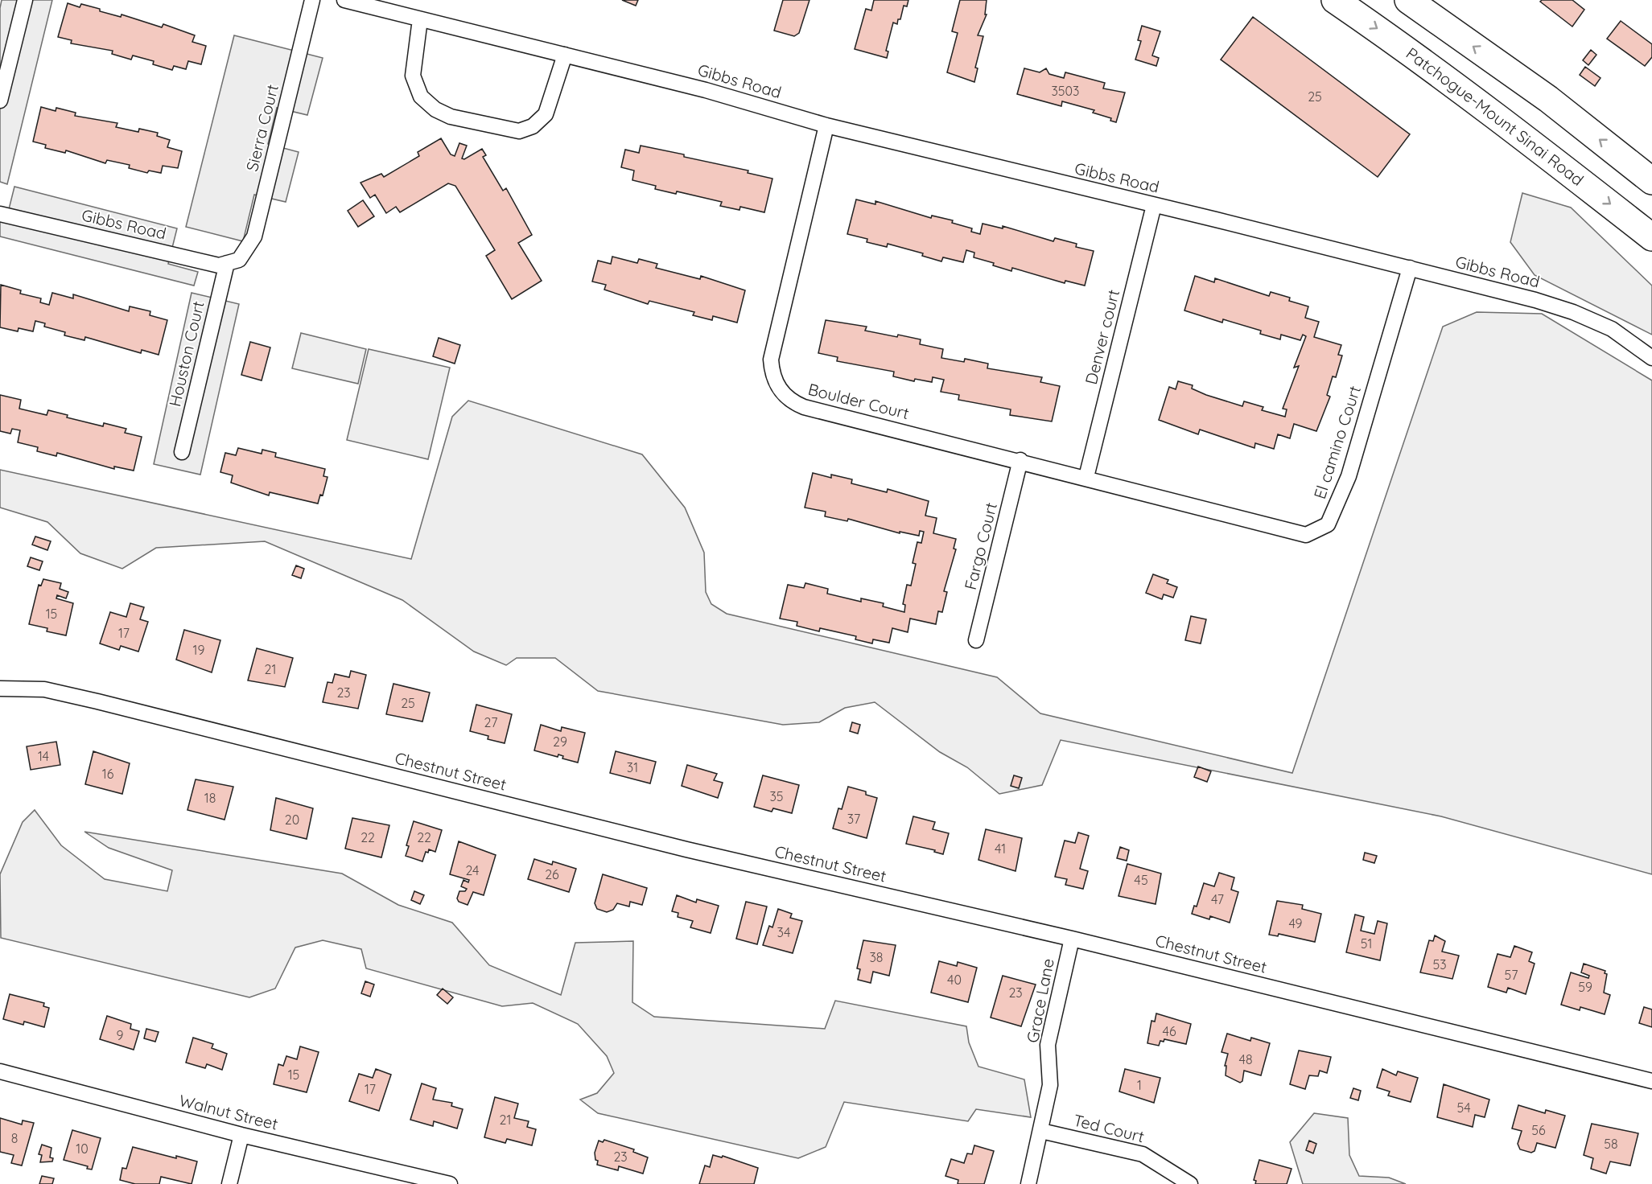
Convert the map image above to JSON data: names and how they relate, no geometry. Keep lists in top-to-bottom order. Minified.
{"streets":{"highway":["Patchogue-Mount Sinai Road"],"street":["Gibbs Road","Sierra Court","Denver court","Houston Court","Boulder Court","El camino Court","Fargo Court","Chestnut Street","Grace Lane","Walnut Street","Ted Court"]},"crossings":[["Gibbs Road","Sierra Court"],["Gibbs Road","Denver court"],["Gibbs Road","Houston Court"],["Gibbs Road","Boulder Court"],["Gibbs Road","El camino Court"],["Sierra Court","Houston Court"],["Denver court","Boulder Court"],["Denver court","El camino Court"],["Boulder Court","El camino Court"],["Boulder Court","Fargo Court"],["Chestnut Street","Grace Lane"],["Grace Lane","Ted Court"]],"house_numbers":["3503","25","15","17","19","21","23","25","27","29","14","31","16","35","18","37","20","22","22","41","24","26","45","47","49","34","51","38","53","57","40","59","23","46","9","48","15","1","17","54","21","56","8","58","10","23"]}
